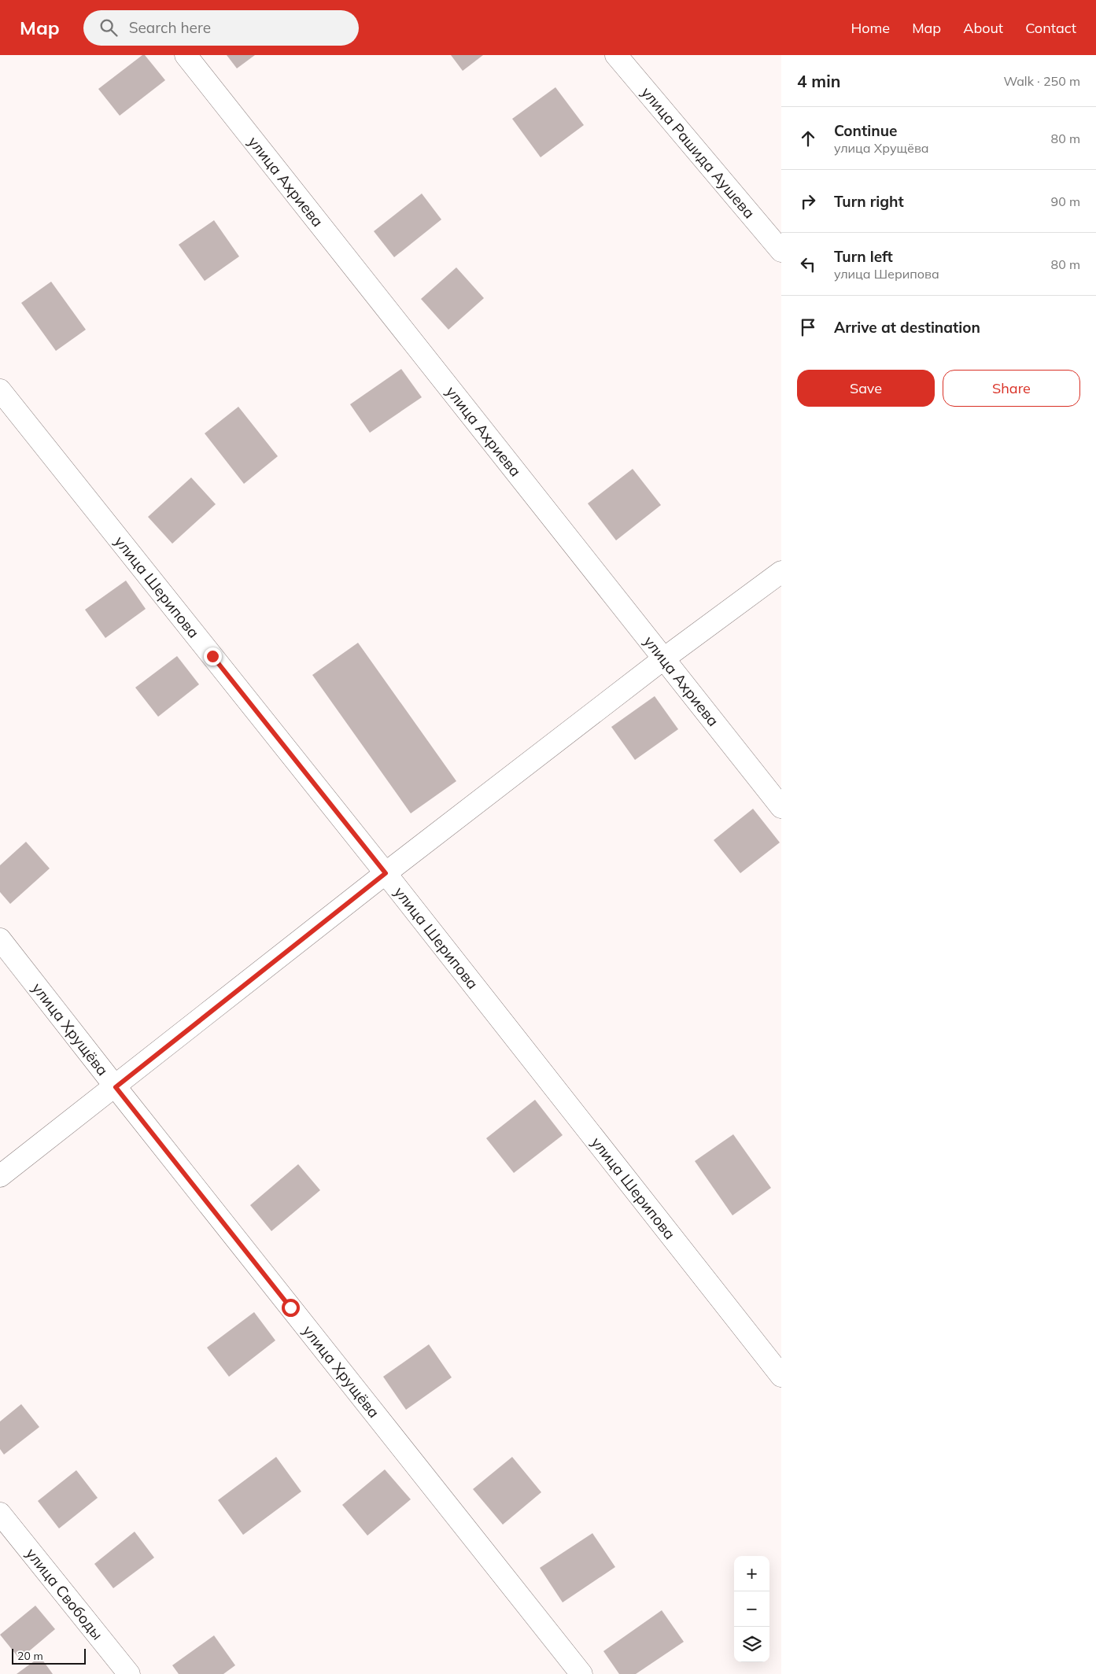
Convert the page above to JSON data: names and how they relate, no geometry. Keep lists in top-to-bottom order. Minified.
{"streets":{"street":["улица Рашида Аушева","улица Ахриева","улица Шерипова","улица Хрущёва","улица Свободы"]},"scale_bar":"20 m","page":{"header":"Map","search":"Search here","nav":["Home","Map","About","Contact"],"heading":["4 min","Walk · 250 m"],"list":[["Continue","улица Хрущёва","80 m"],["Turn right","90 m"],["Turn left","улица Шерипова","80 m"],"Arrive at destination"],"buttons":["Save","Share"],"map_buttons":["+","−"],"scale":"20 m"}}
